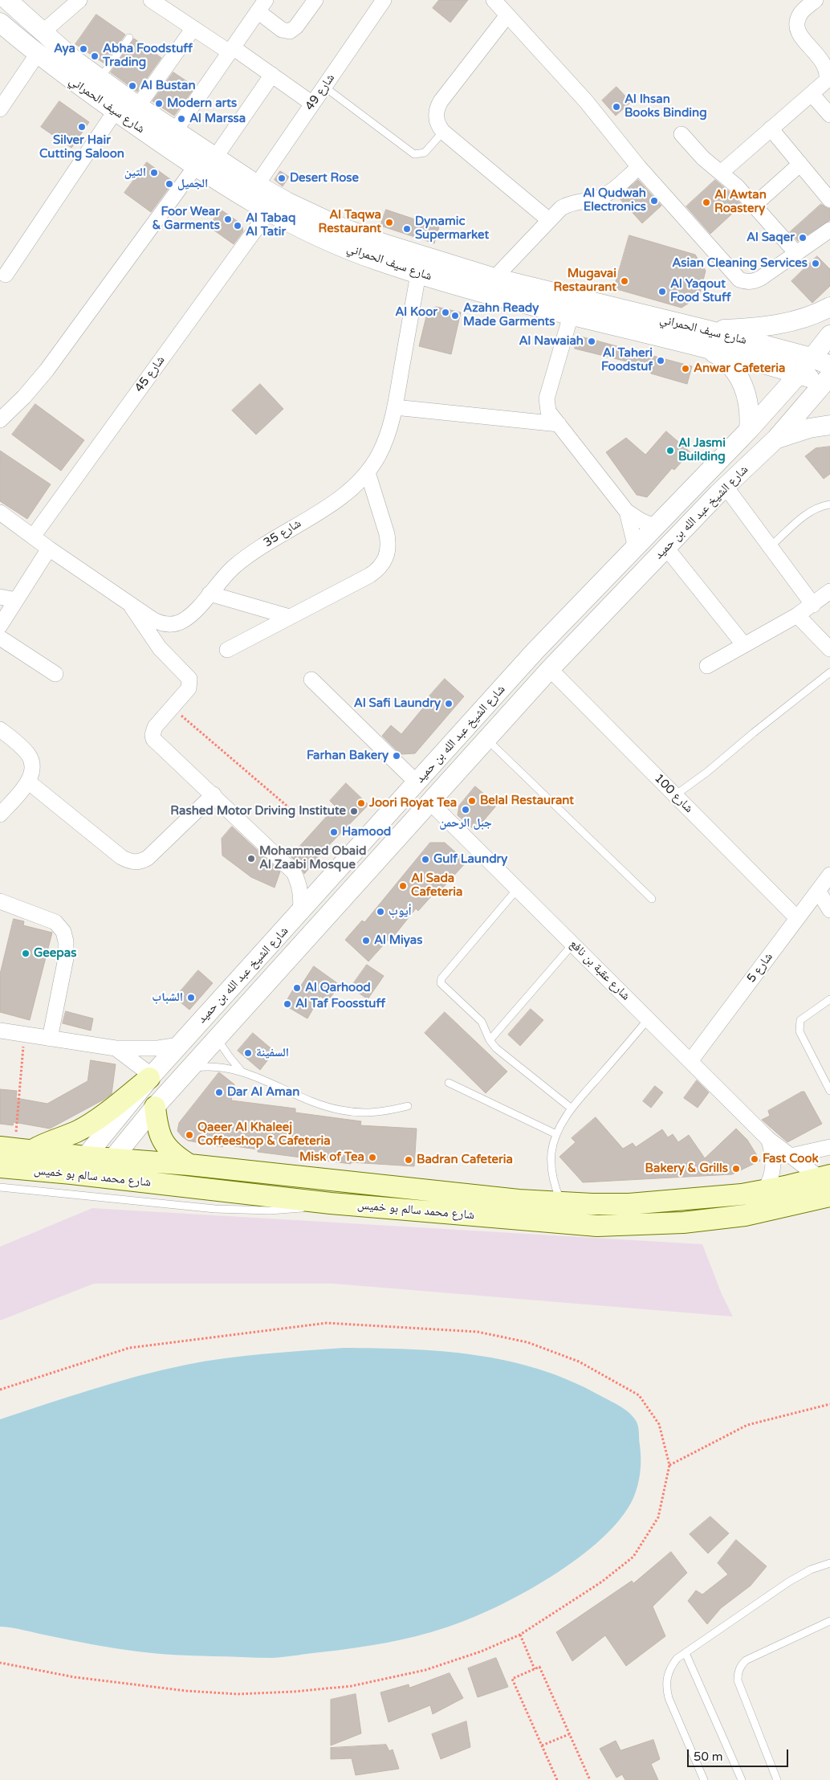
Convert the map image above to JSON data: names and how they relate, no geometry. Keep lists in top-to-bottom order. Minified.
{"streets":{"main road":["شارع محمد سالم بو خميس"],"street":["شارع 49","شارع سيف الحمراني","شارع 45","شارع الشيخ عبد الله بن حميد","شارع 35","شارع 100","شارع 5","شارع عقبة بن نافع"]},"crossings":[["شارع 49","شارع سيف الحمراني"],["شارع سيف الحمراني","شارع 45"],["شارع سيف الحمراني","شارع الشيخ عبد الله بن حميد"],["شارع سيف الحمراني","شارع 35"],["شارع 45","شارع 35"],["شارع الشيخ عبد الله بن حميد","شارع 100"],["شارع الشيخ عبد الله بن حميد","شارع عقبة بن نافع"],["شارع الشيخ عبد الله بن حميد","شارع محمد سالم بو خميس"],["شارع 100","شارع 5"],["شارع 5","شارع عقبة بن نافع"],["شارع عقبة بن نافع","شارع محمد سالم بو خميس"]],"places":["Aya","Abha Foodstuff Trading","Al Bustan","Modern arts","Al Ihsan Books Binding","Al Marssa","Silver Hair Cutting Saloon","التين","Desert Rose","الجميل","Al Qudwah Electronics","Al Awtan Roastery","Foor Wear & Garments","Al Taqwa Restaurant","Al Tabaq Al Tatir","Dynamic Supermarket","Al Saqer","Asian Cleaning Services","Mugavai Restaurant","Al Yaqout Food Stuff","Al Koor","Azahn Ready Made Garments","Al Nawaiah","Al Taheri Foodstuf","Anwar Cafeteria","Al Jasmi Building","Al Safi Laundry","Farhan Bakery","Belal Restaurant","Joori Royat Tea","جبل الرحمن","Rashed Motor Driving Institute","Hamood","Mohammed Obaid Al Zaabi Mosque","Gulf Laundry","Al Sada Cafeteria","أيوب","Al Miyas","Geepas","Al Qarhood","الشباب","Al Taf Foosstuff","السفينة","Dar Al Aman","Qaeer Al Khaleej Coffeeshop & Cafeteria","Misk of Tea","Fast Cook","Badran Cafeteria","Bakery & Grills"],"scale_bar":"50 m"}
